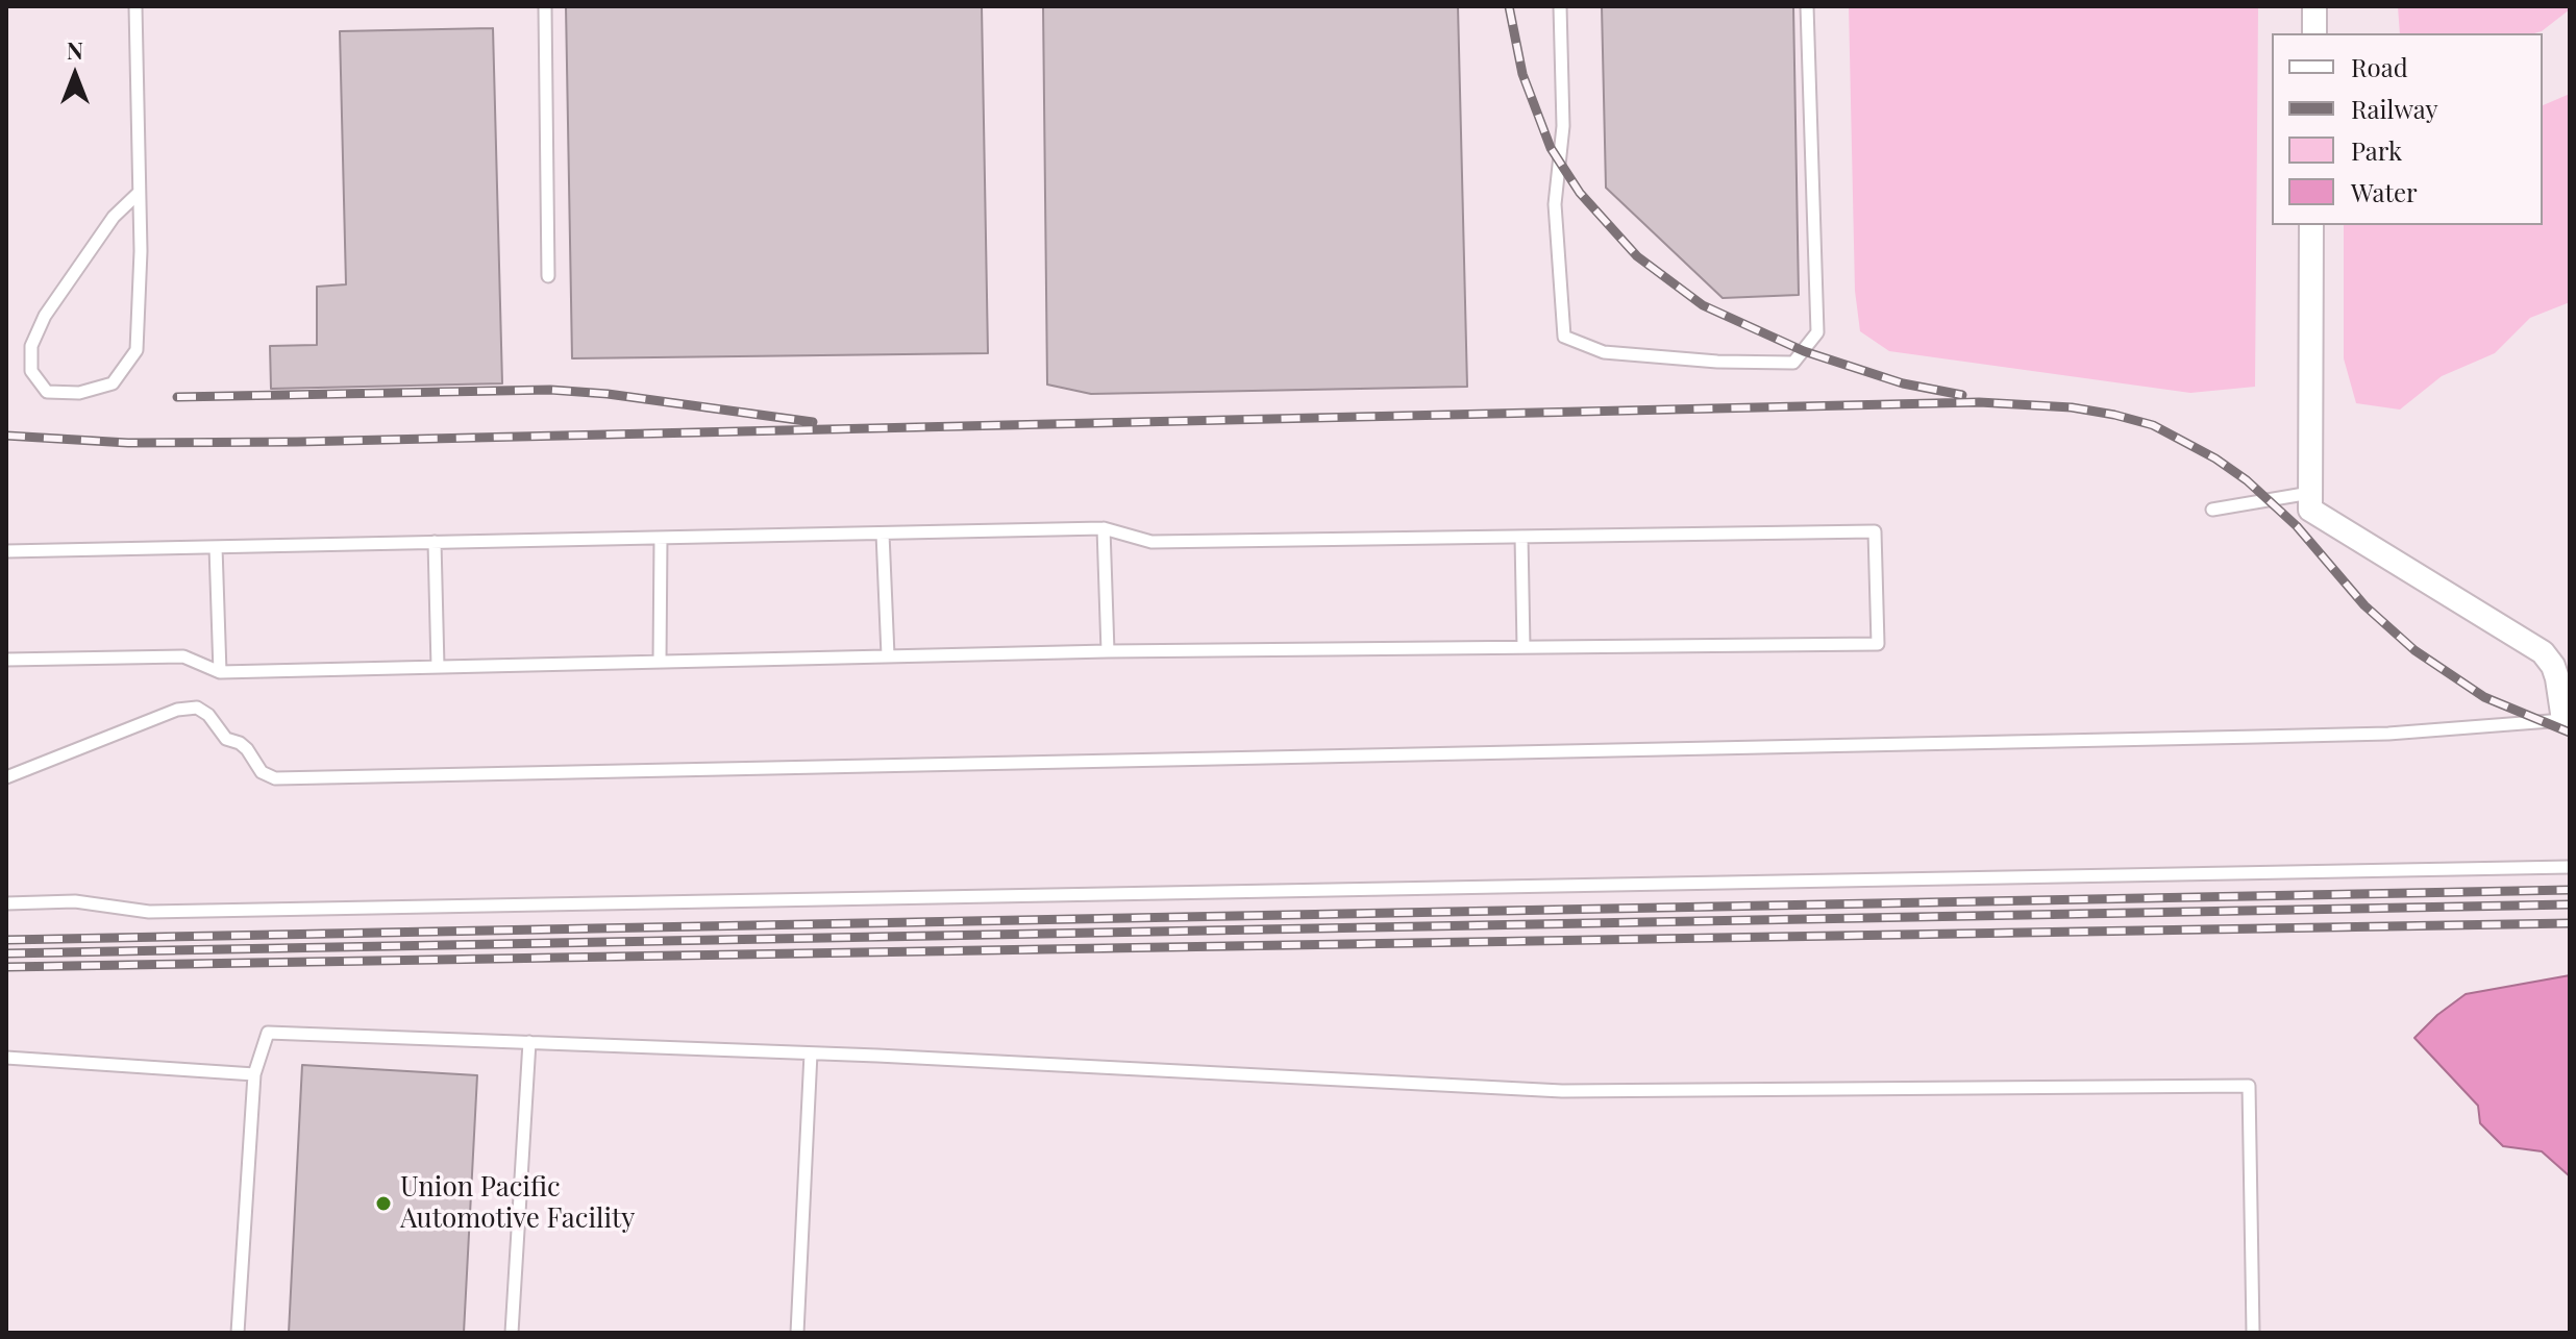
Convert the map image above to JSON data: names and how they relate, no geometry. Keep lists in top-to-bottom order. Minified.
{"places":["Union Pacific Automotive Facility"],"legend":["Road","Railway","Park","Water"],"north":"top"}
